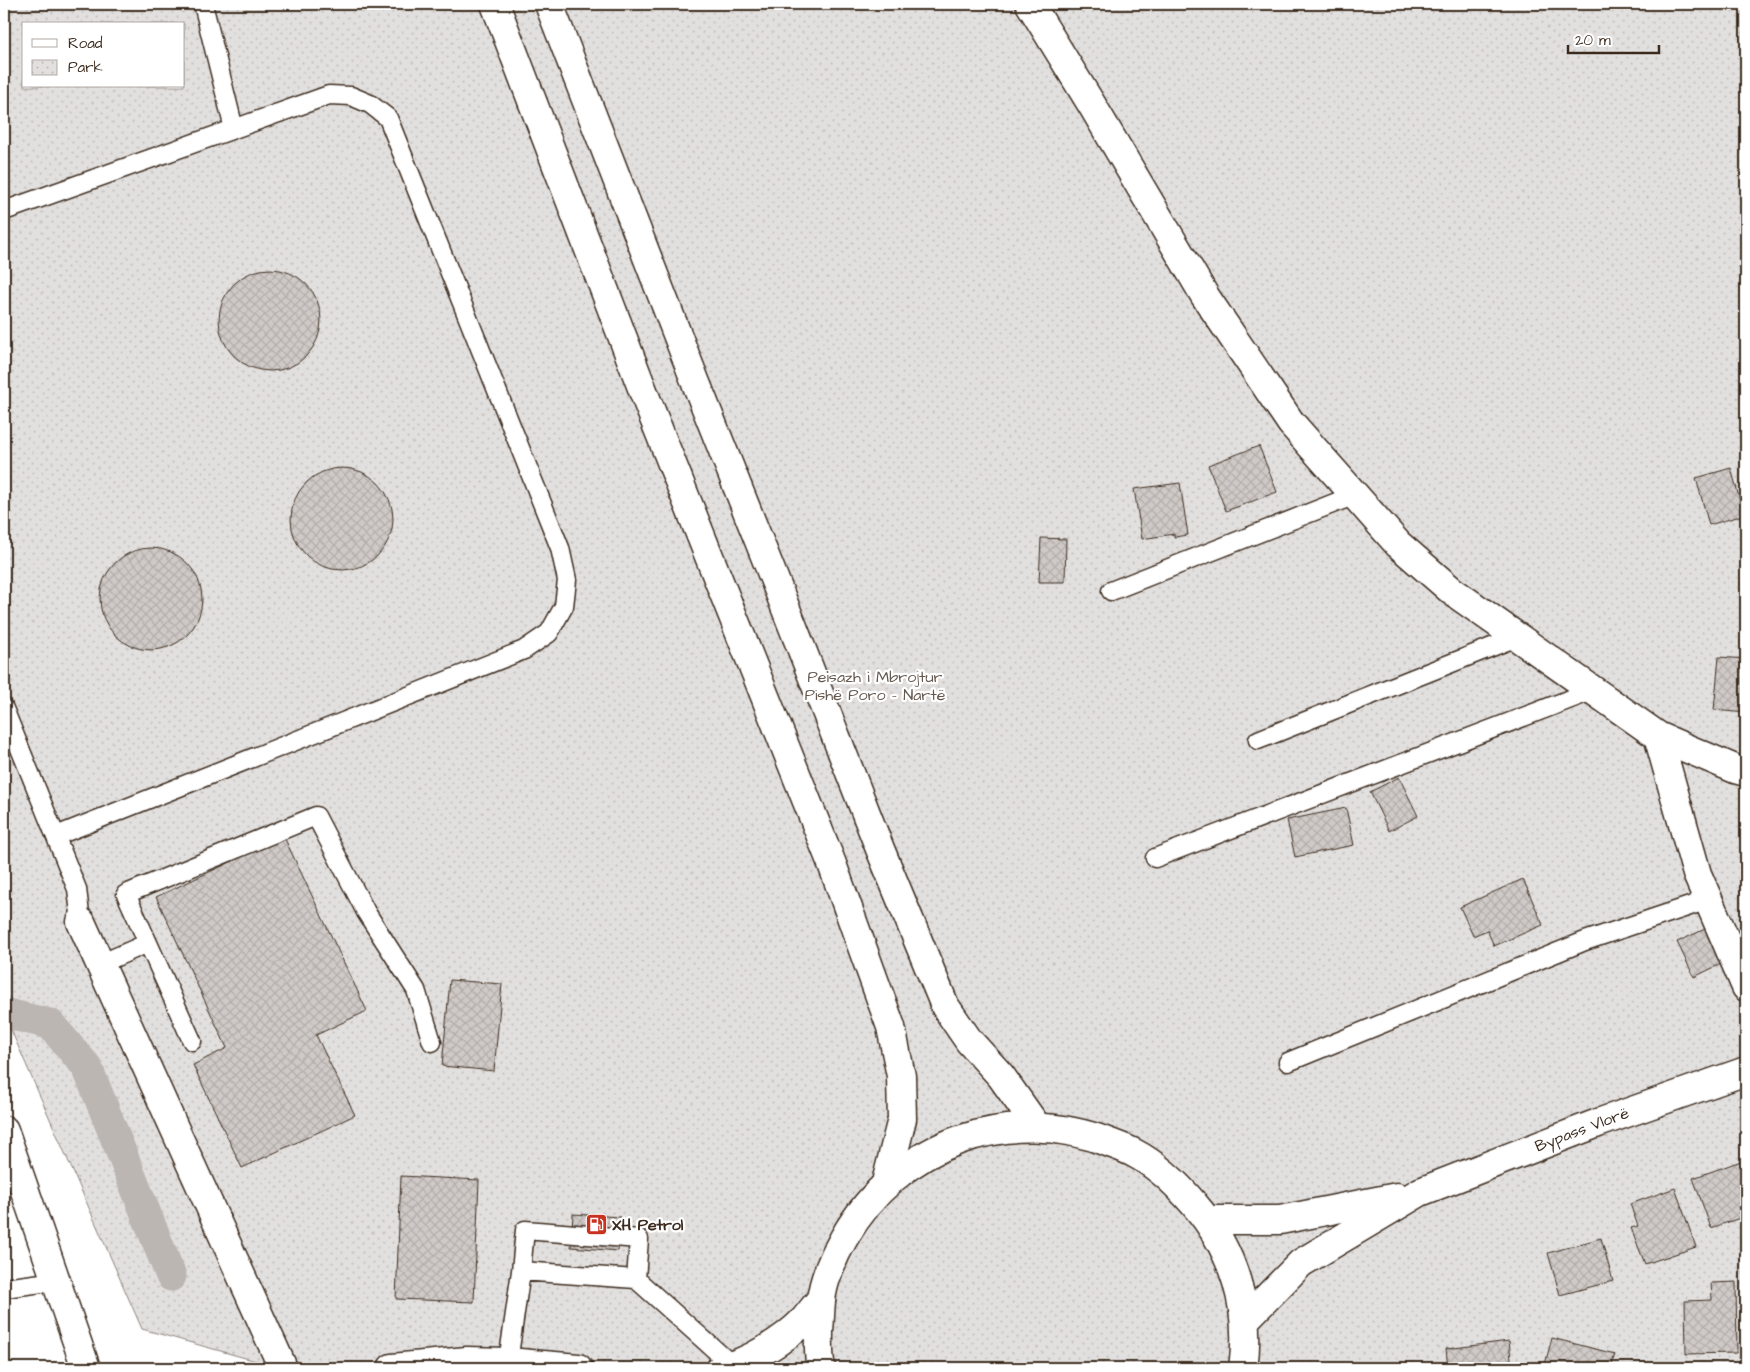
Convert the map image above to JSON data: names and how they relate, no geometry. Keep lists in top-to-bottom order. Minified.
{"streets":{"main road":["Bypass Vlorë"]},"parks":["Peisazh i Mbrojtur Pishë Poro - Nartë"],"places":{"fuel station":["XH Petrol"]},"legend":["Road","Park"],"scale_bar":"20 m"}
